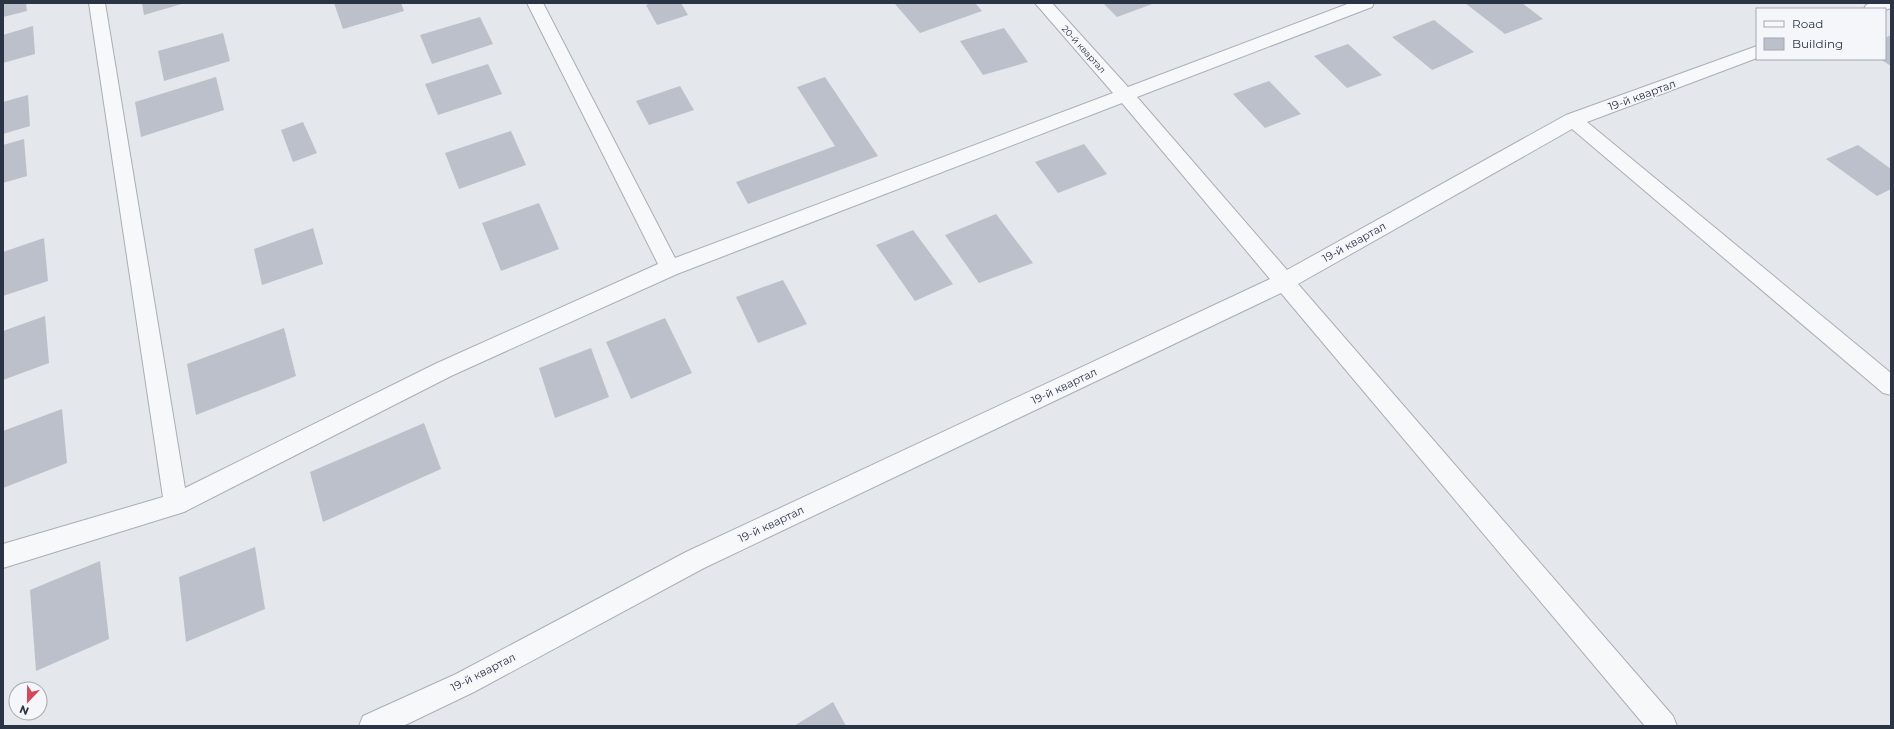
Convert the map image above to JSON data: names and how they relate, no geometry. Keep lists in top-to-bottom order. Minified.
{"streets":{"street":["20-й квартал","19-й квартал"]},"crossings":[["20-й квартал","19-й квартал"]],"legend":["Road","Building"],"north":"bottom"}
